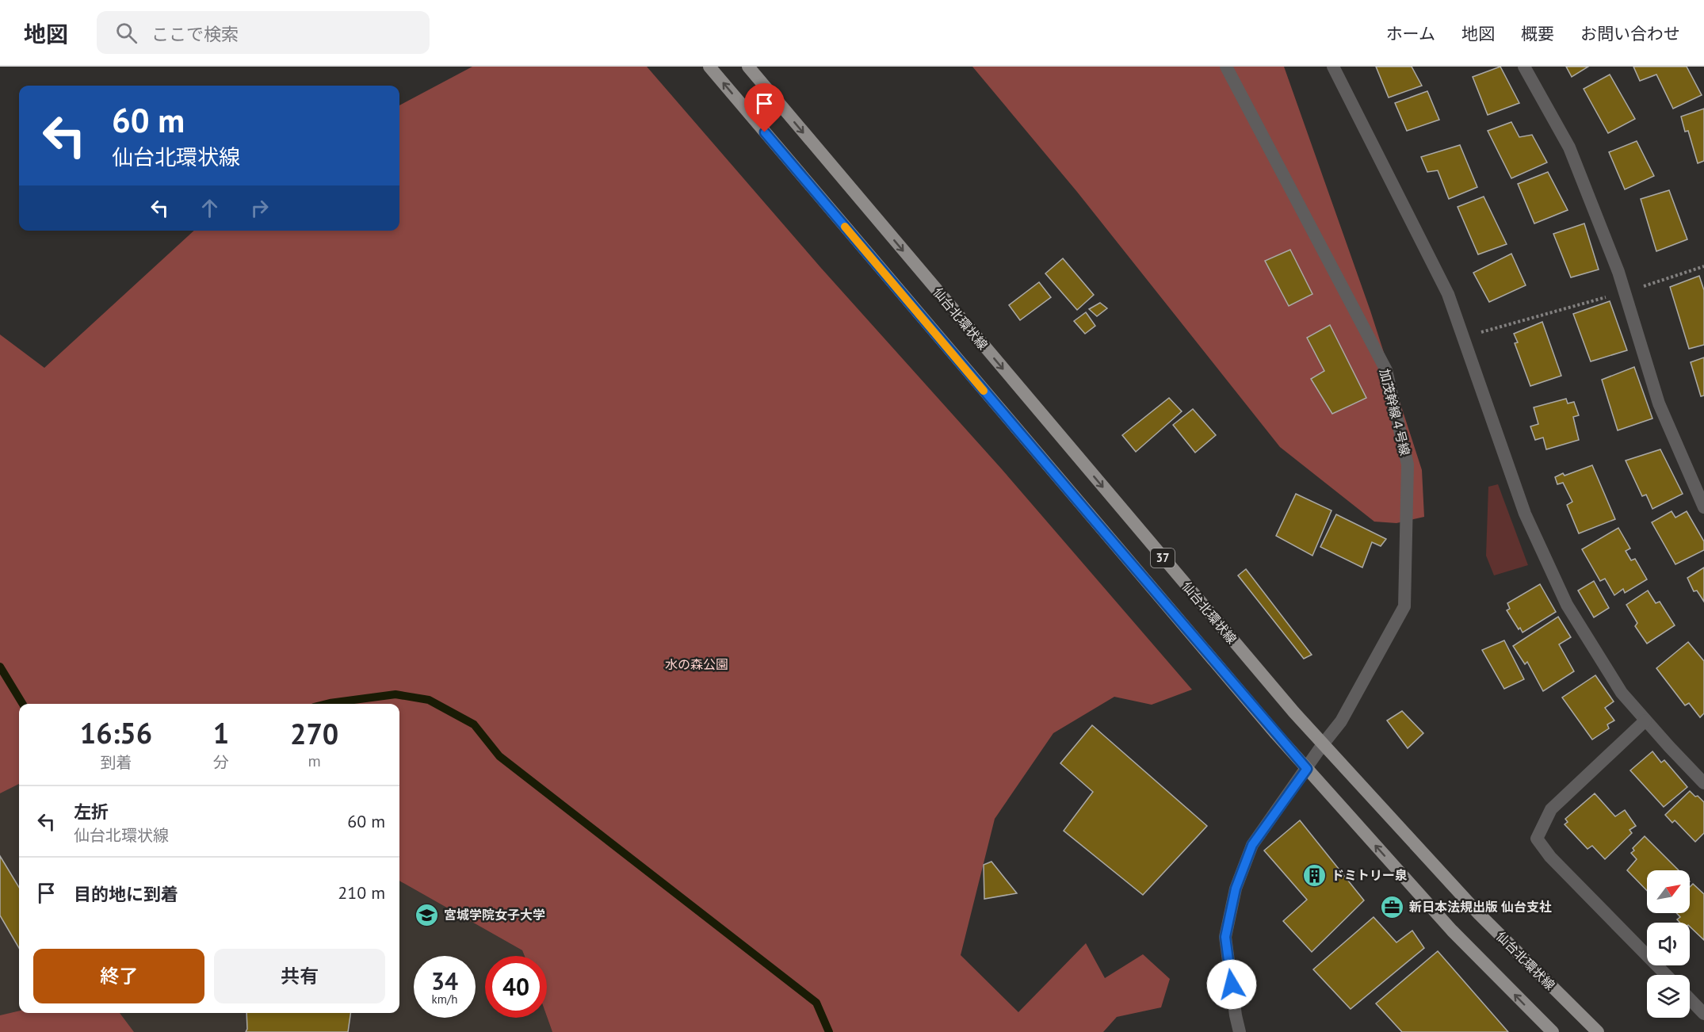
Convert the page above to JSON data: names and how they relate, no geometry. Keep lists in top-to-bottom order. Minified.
{"streets":{"main road":["仙台北環状線","37"],"street":["加茂幹線４号線"]},"crossings":[["仙台北環状線","加茂幹線４号線"],["加茂幹線４号線","37"]],"parks":["水の森公園"],"places":{"building":["ドミトリー泉"],"office":["新日本法規出版 仙台支社"],"school or university":["宮城学院女子大学"]},"north":"top right","page":{"header":"地図","search":"ここで検索","nav":["ホーム","地図","概要","お問い合わせ"],"turn":["60 m","仙台北環状線"],"eta":["16:56","到着","1","分","270","m"],"list":[{"name":"左折","note":"仙台北環状線","value":"60 m"},{"name":"目的地に到着","value":"210 m"}],"buttons":["終了","共有"],"speed":"34 km/h","limit":"40"}}
